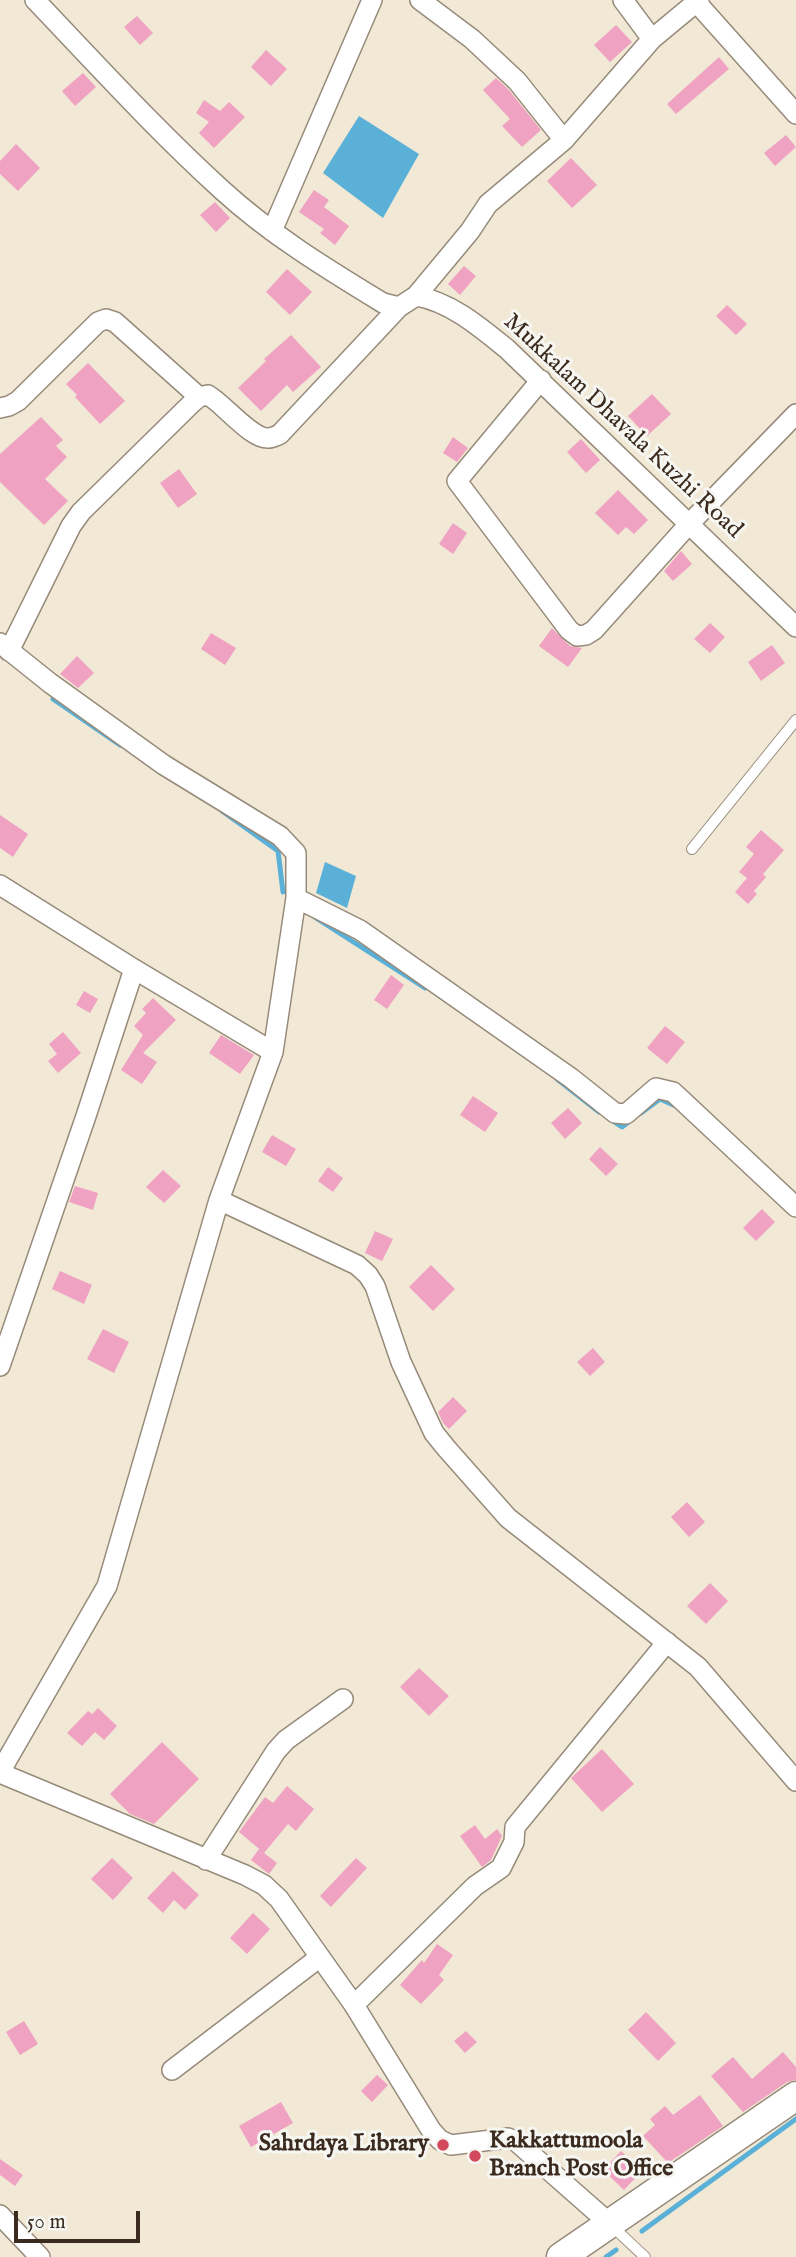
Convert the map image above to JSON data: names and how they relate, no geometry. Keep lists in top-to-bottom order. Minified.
{"streets":{"street":["Mukkalam Dhavala Kuzhi Road"]},"places":["Sahrdaya Library","Kakkattumoola Branch Post Office"],"scale_bar":"50 m"}
